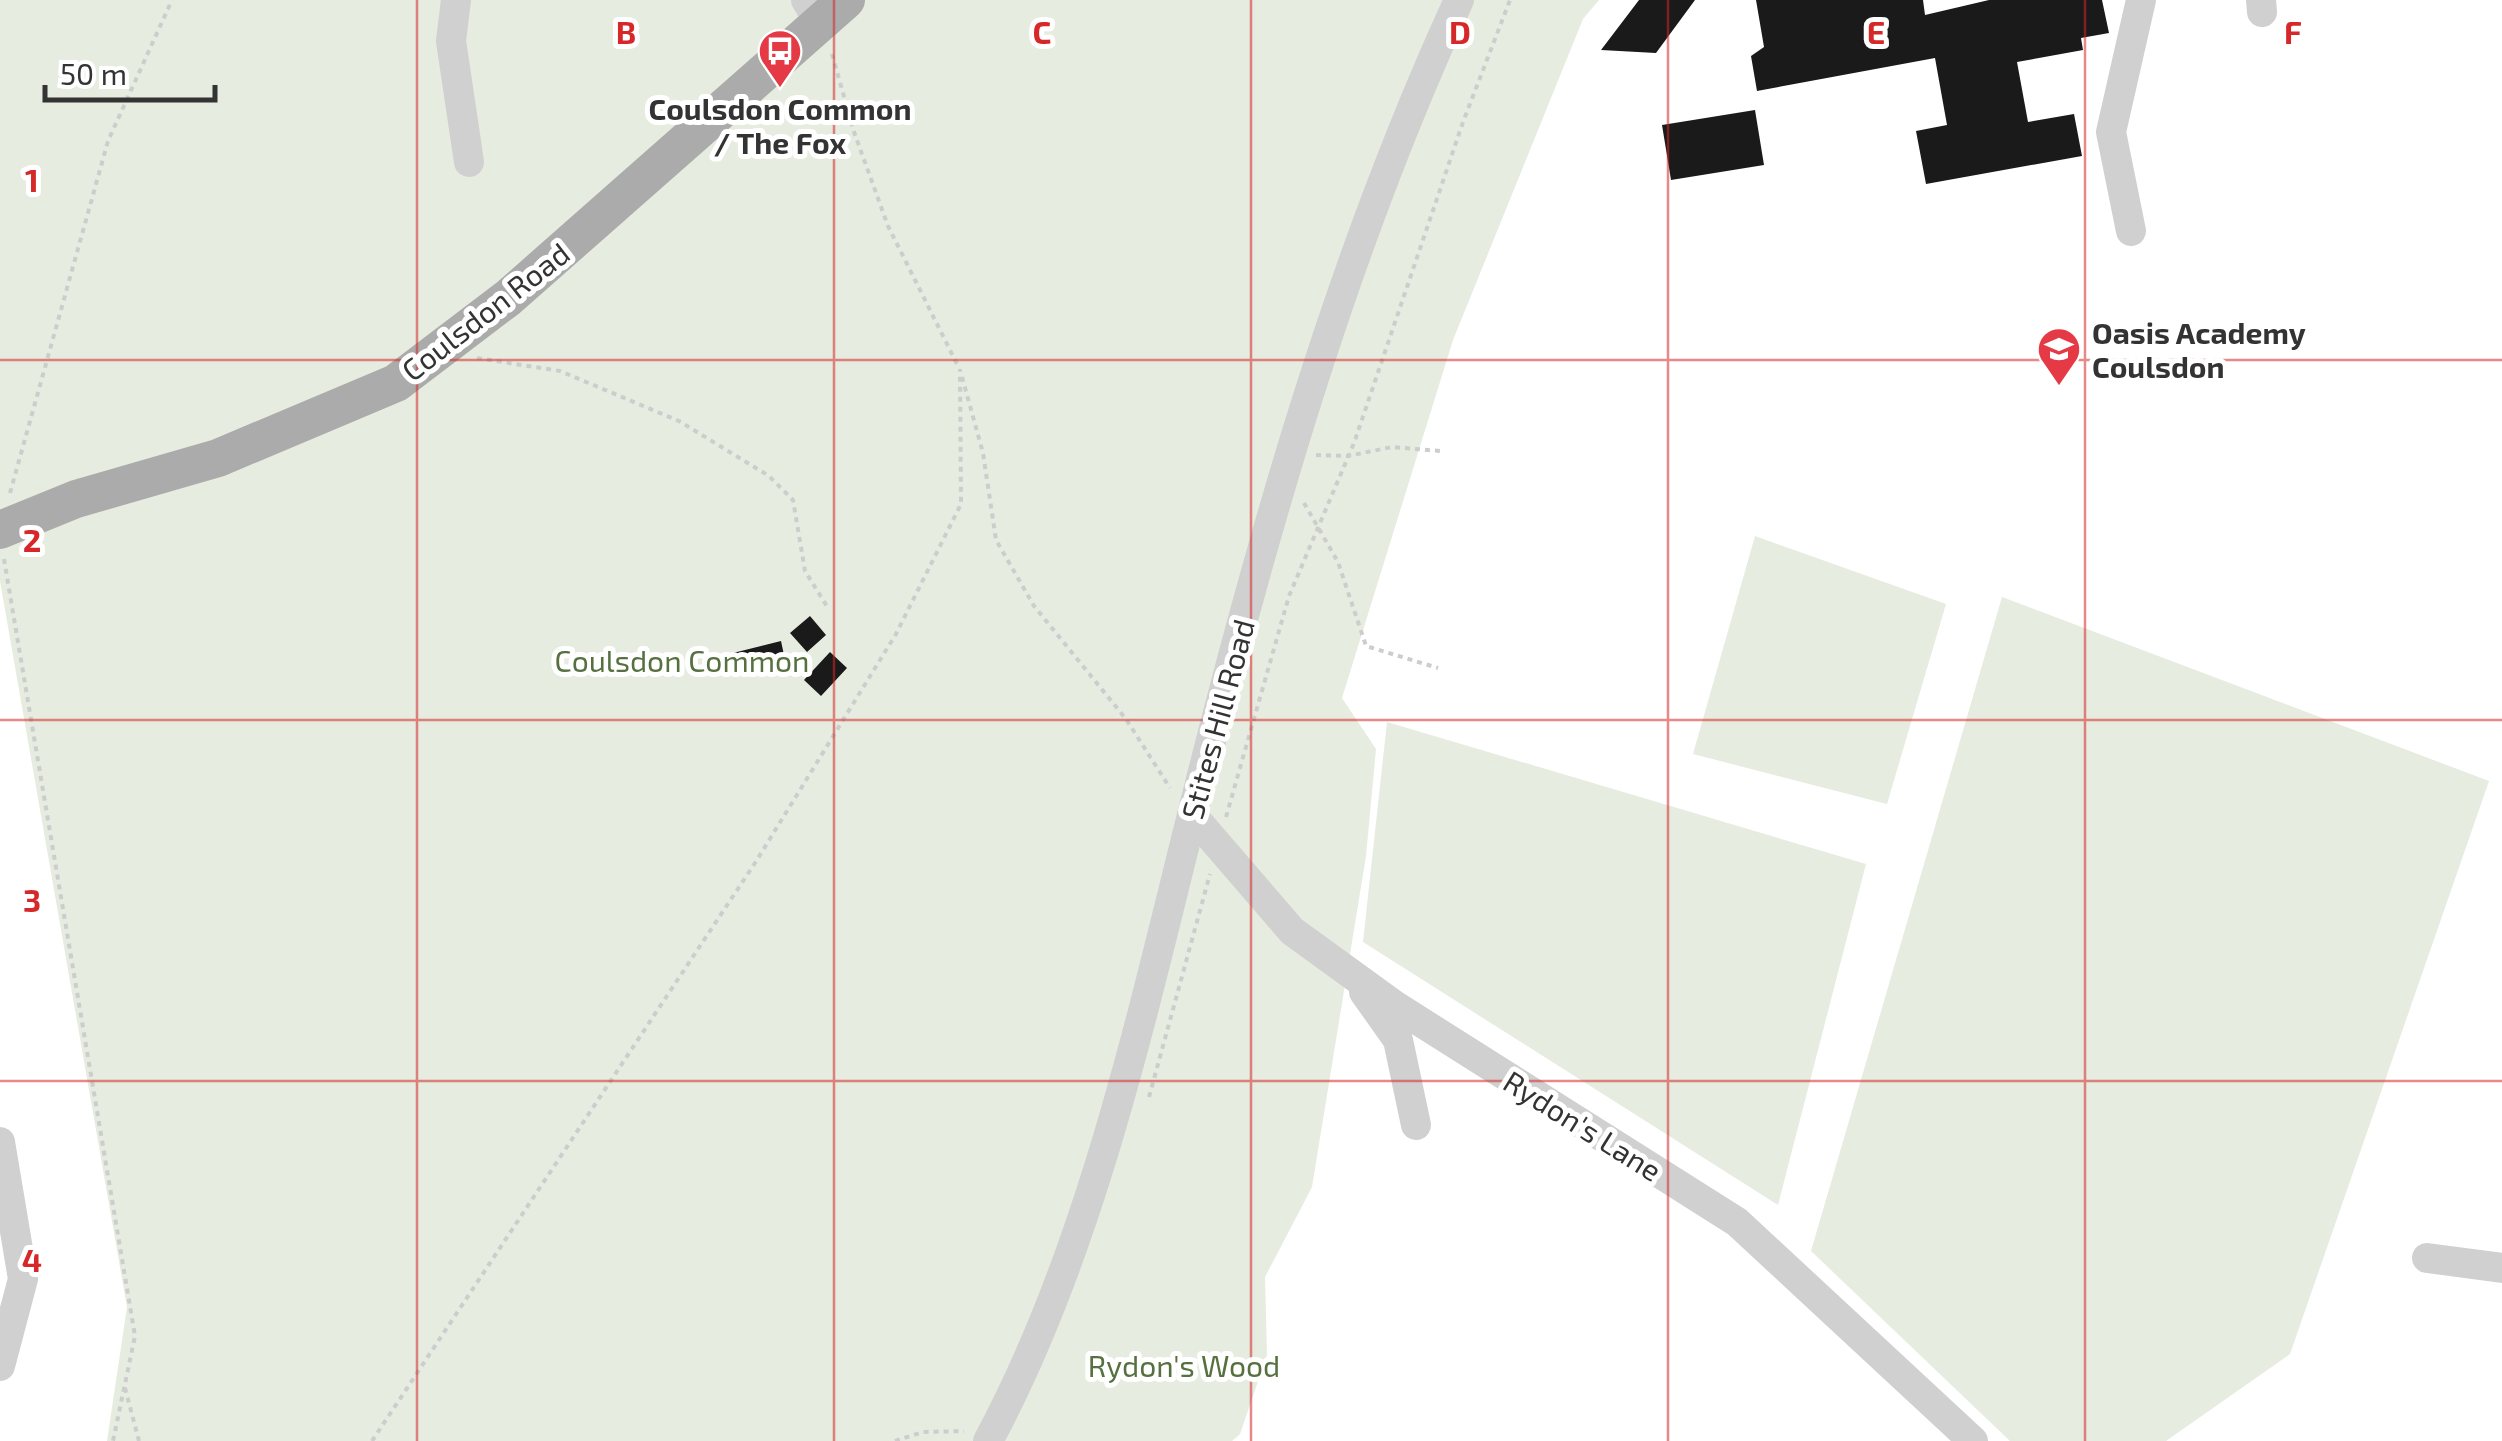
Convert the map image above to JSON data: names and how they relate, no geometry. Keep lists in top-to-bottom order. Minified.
{"streets":{"main road":["Coulsdon Road"],"street":["Stites Hill Road","Rydon's Lane"]},"crossings":[["Stites Hill Road","Rydon's Lane"]],"parks":["Coulsdon Common","Rydon's Wood"],"places":{"bus stop":["Coulsdon Common / The Fox"],"school or university":["Oasis Academy Coulsdon"]},"scale_bar":"50 m","grid":{"columns":["B","C","D","E","F"],"rows":["1","2","3","4"]}}
